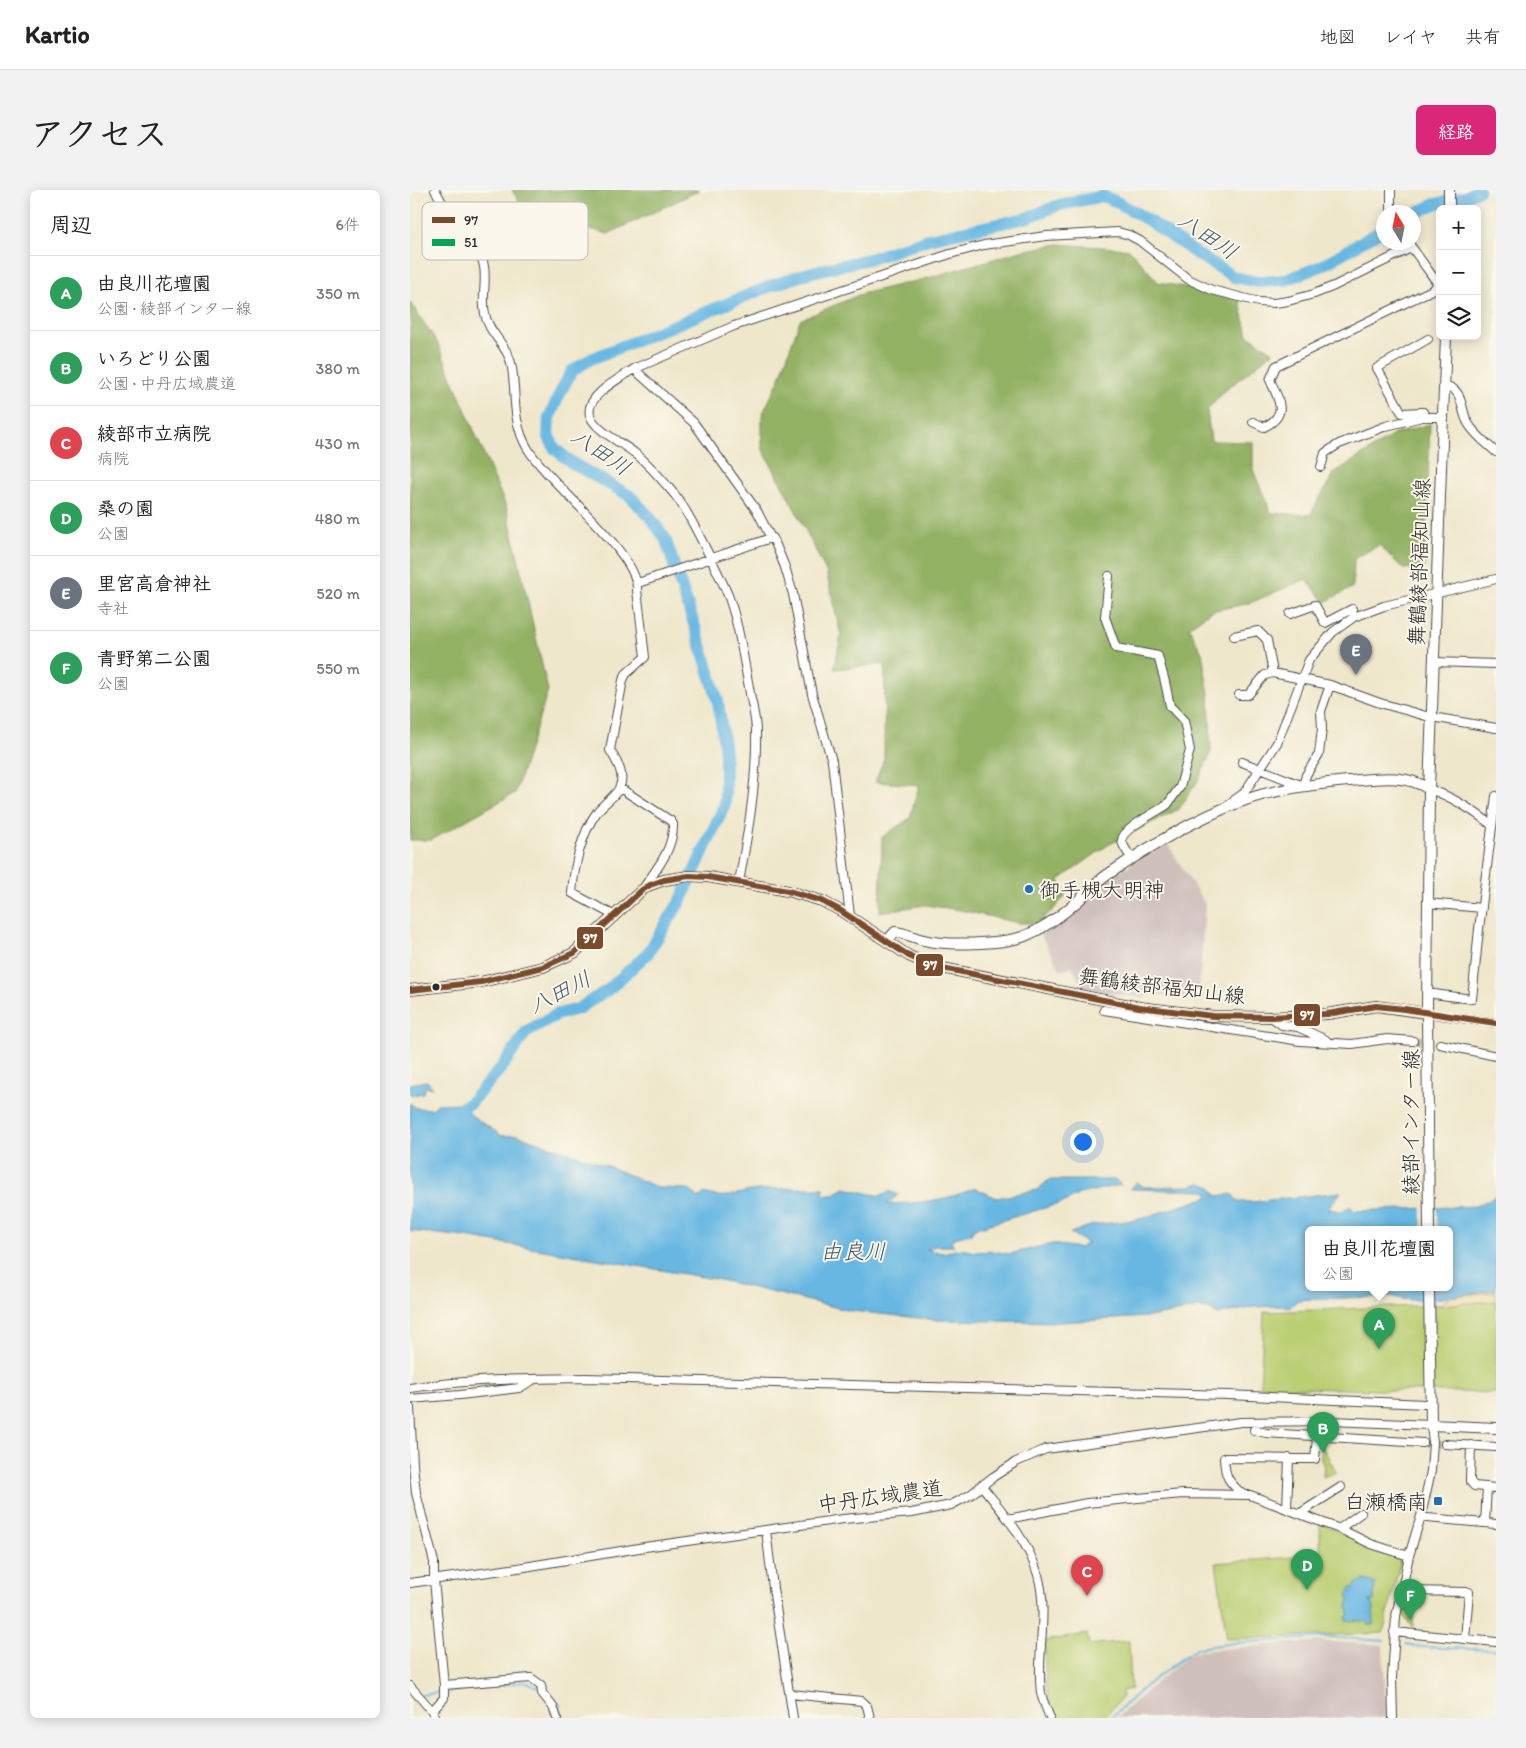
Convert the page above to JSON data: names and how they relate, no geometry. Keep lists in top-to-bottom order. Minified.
{"streets":{"main road":["舞鶴綾部福知山線","綾部インター線"],"street":["中丹広域農道"]},"crossings":[["舞鶴綾部福知山線","綾部インター線"]],"water":["八田川","由良川"],"places":{"other":["御手槻大明神"],"transit":["白瀬橋南"]},"lines":["transit line 97"],"legend":["97","51"],"north":"top","page":{"header":"Kartio","nav":["地図","レイヤ","共有"],"title":"アクセス","buttons":"経路","heading":["周辺","6件"],"map_buttons":["+","−"],"list":[{"mark":"A","name":"由良川花壇園","note":"公園 · 綾部インター線","value":"350 m"},{"mark":"B","name":"いろどり公園","note":"公園 · 中丹広域農道","value":"380 m"},{"mark":"C","name":"綾部市立病院","note":"病院","value":"430 m"},{"mark":"D","name":"桑の園","note":"公園","value":"480 m"},{"mark":"E","name":"里宮高倉神社","note":"寺社","value":"520 m"},{"mark":"F","name":"青野第二公園","note":"公園","value":"550 m"}],"pins":["E","A","B","D","C","F"],"popup":["由良川花壇園","公園"]}}
